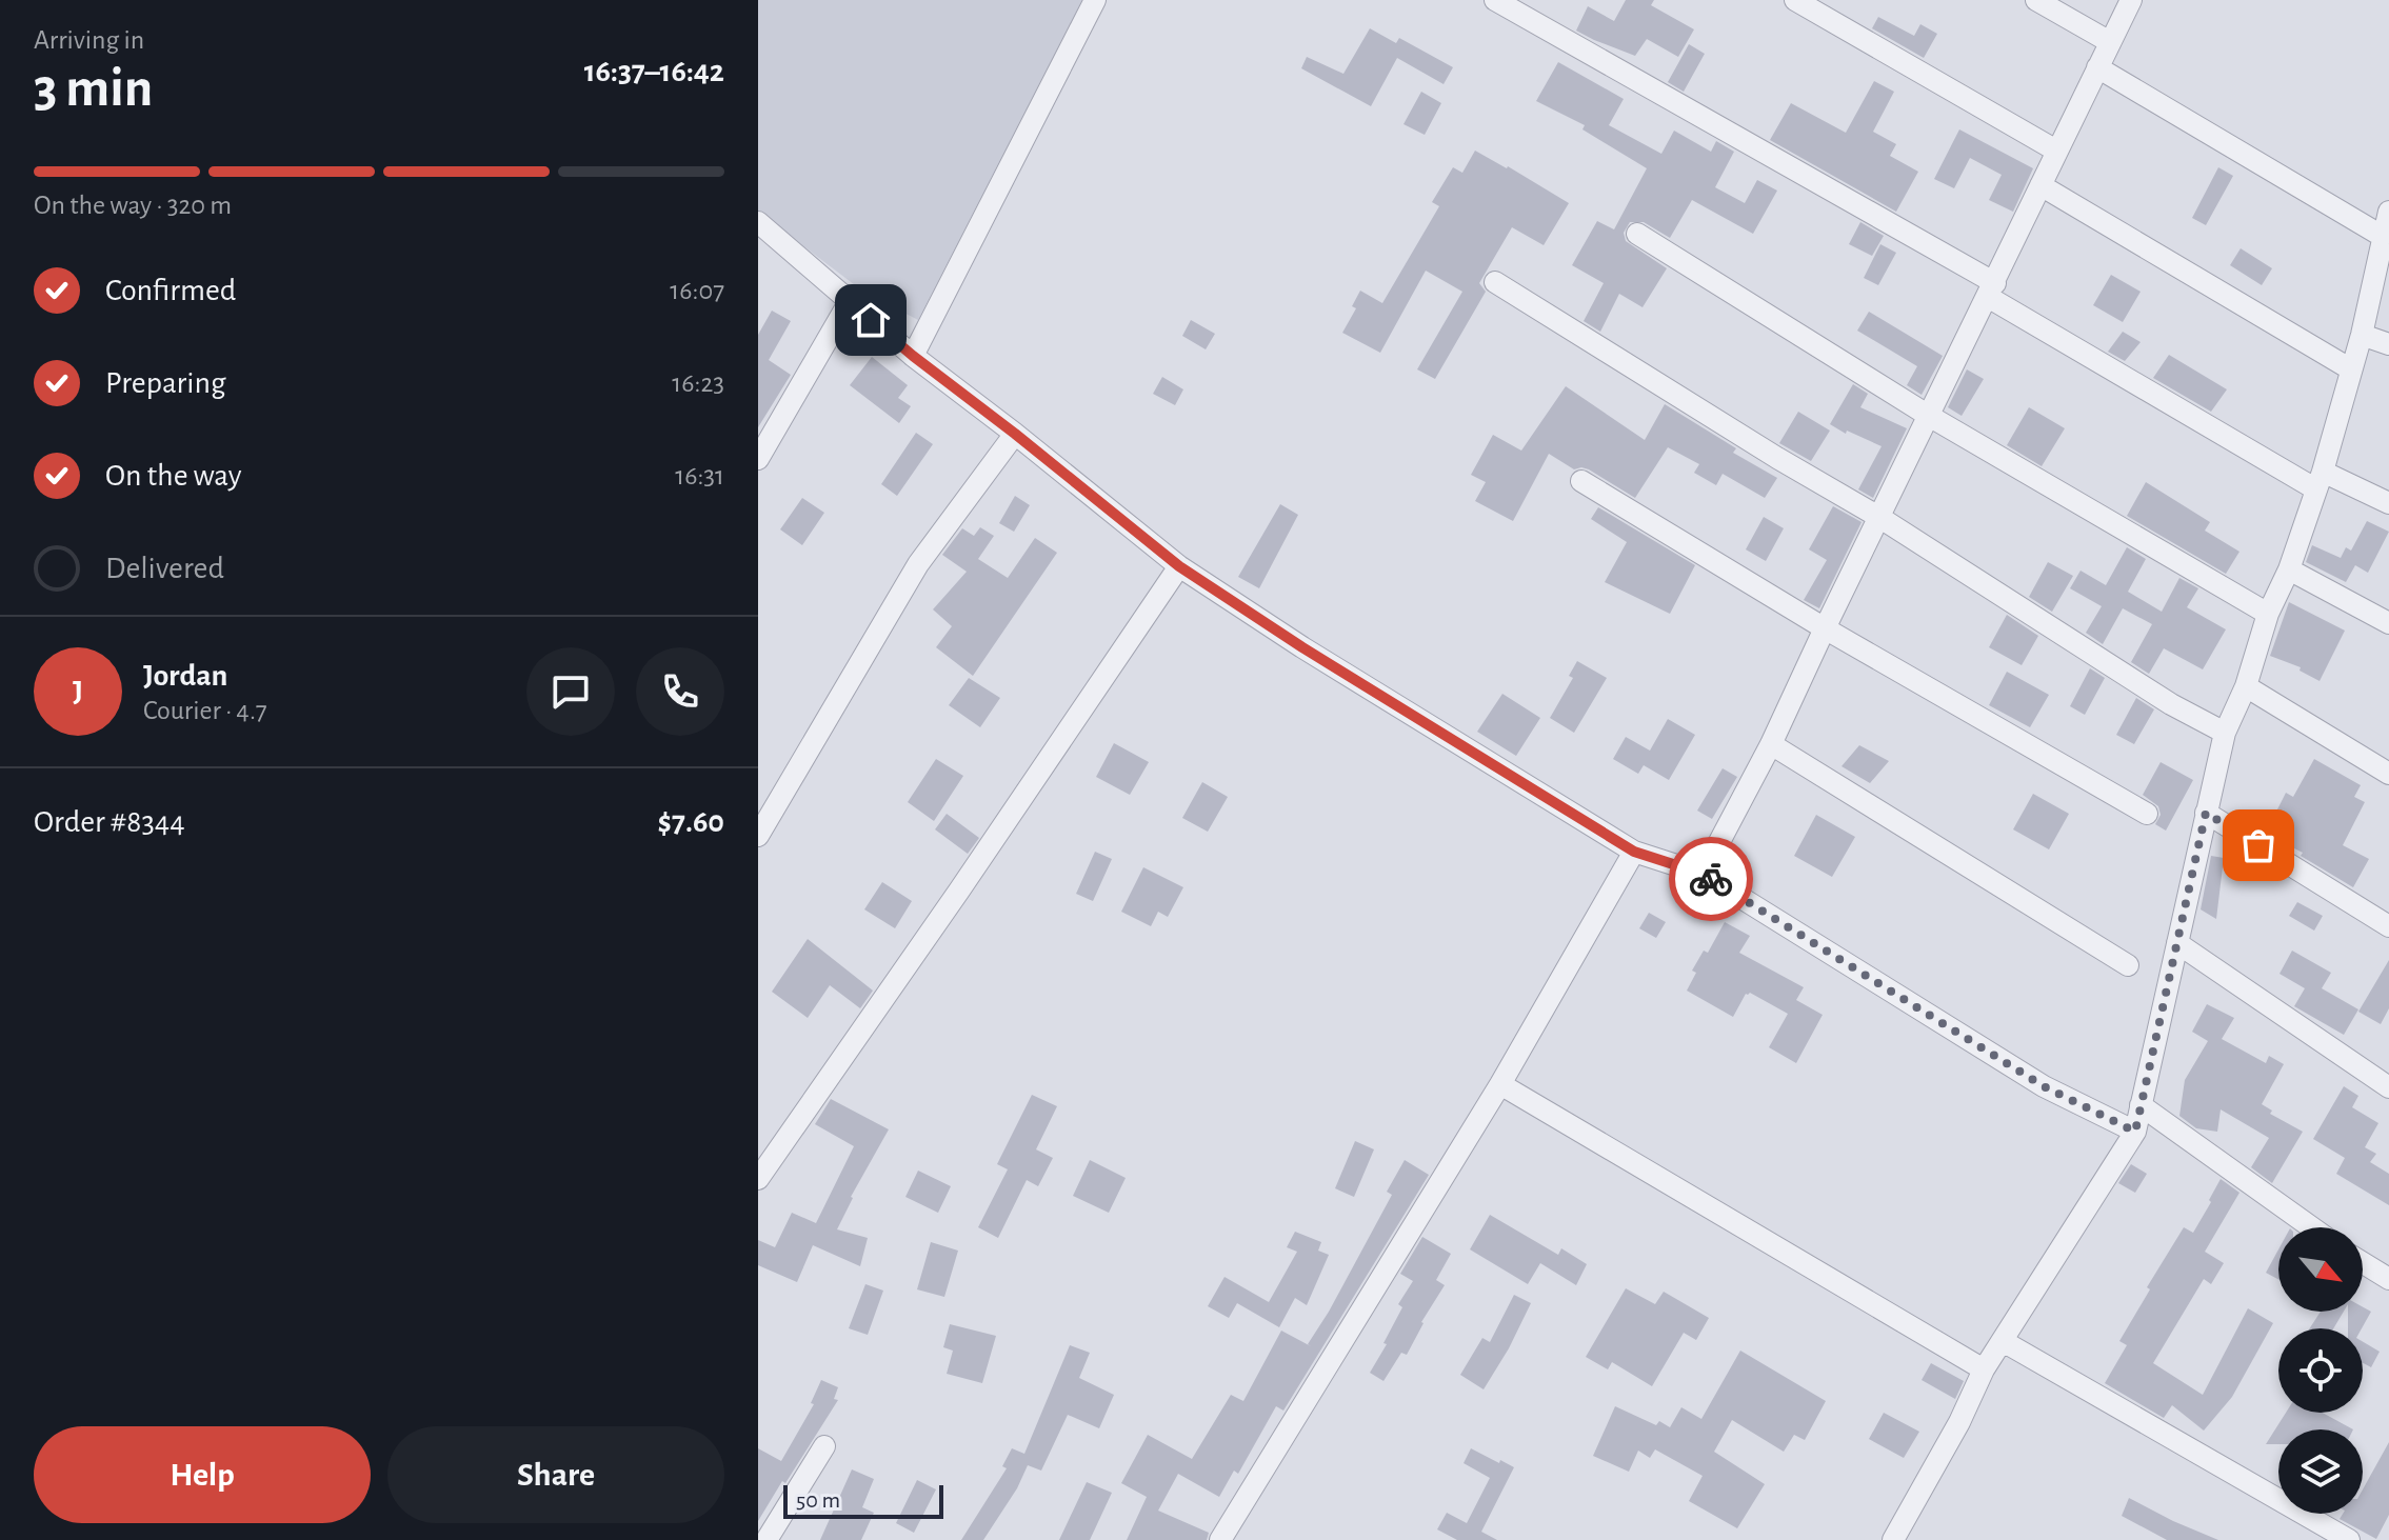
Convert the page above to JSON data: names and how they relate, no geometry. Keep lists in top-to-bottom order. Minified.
{"scale_bar":"50 m","north":"bottom right","page":{"heading":["3 min","Arriving in","16:37–16:42"],"panel":["Jordan","Courier · 4.7","Order #8344","$7.60"],"bar":"On the way · 320 m","list":[["Confirmed","16:07"],["Preparing","16:23"],["On the way","16:31"],"Delivered"],"round":"J","buttons":["Help","Share"],"scale":"50 m"}}
